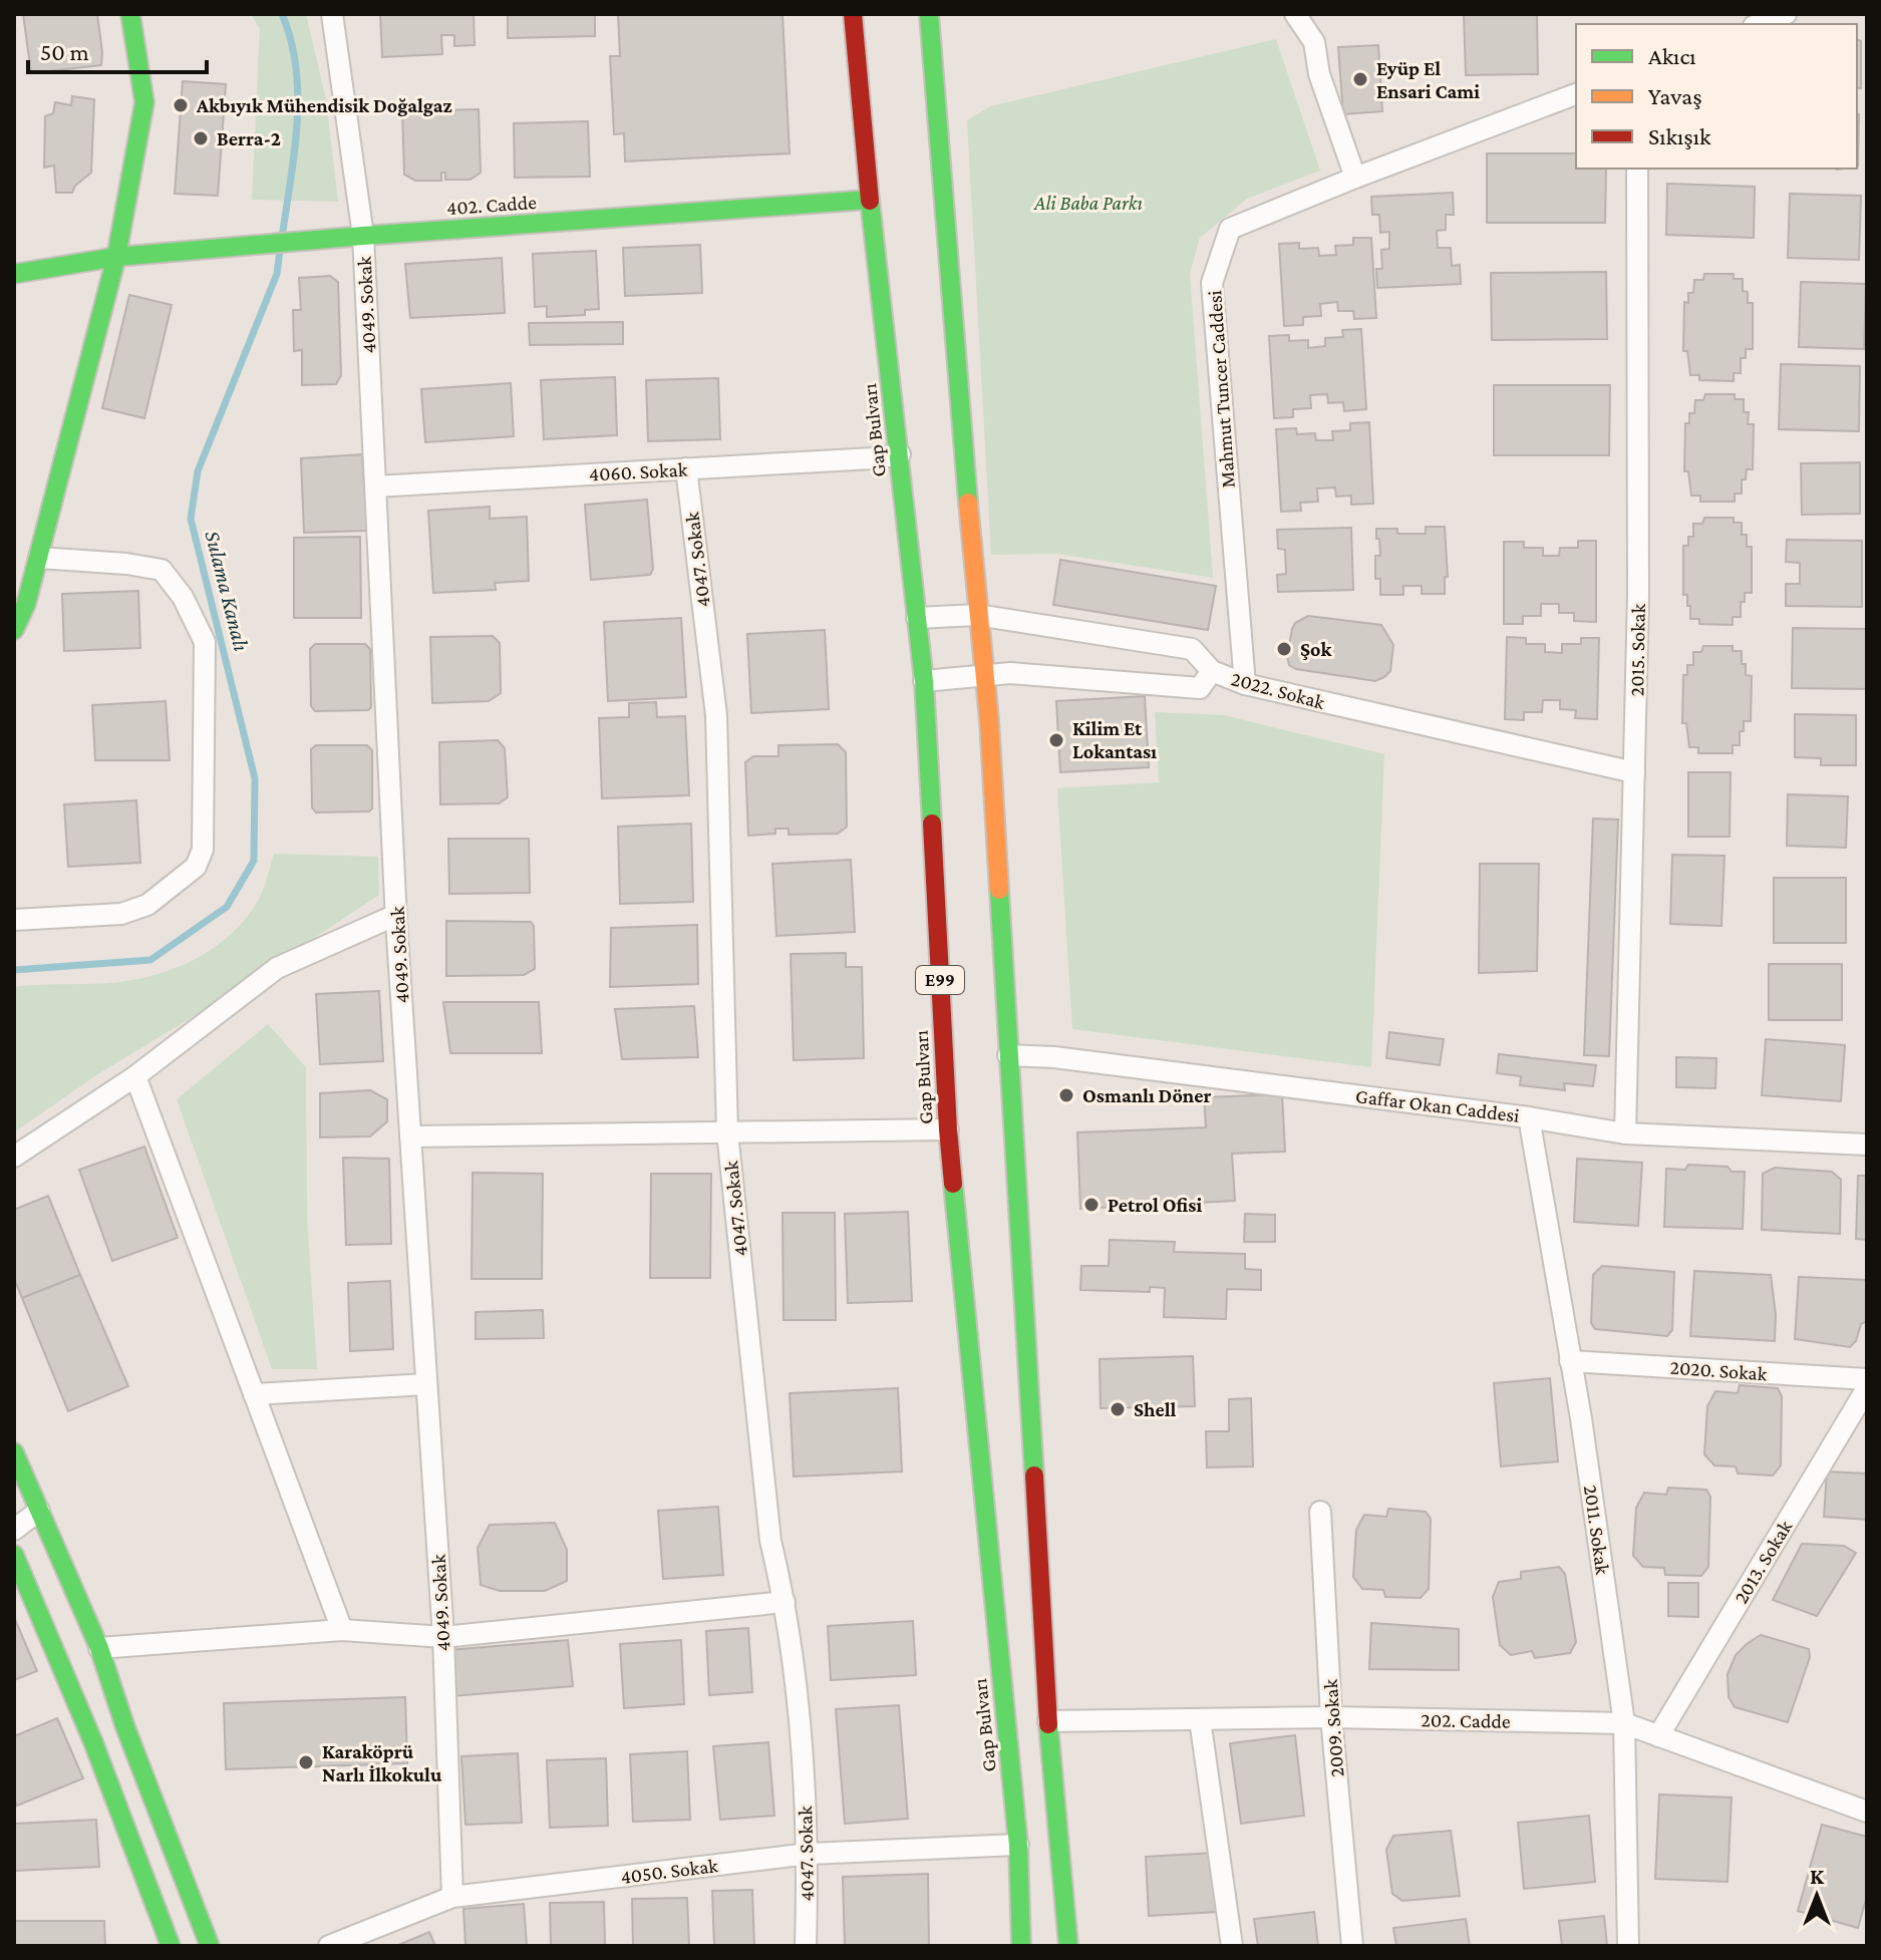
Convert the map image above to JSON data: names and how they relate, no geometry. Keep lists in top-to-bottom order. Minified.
{"streets":{"main road":["402. Cadde","Gap Bulvarı","E99"],"street":["4049. Sokak","Mahmut Tuncer Caddesi","4060. Sokak","4047. Sokak","2015. Sokak","2022. Sokak","Gaffar Okan Caddesi","2020. Sokak","2011. Sokak","2013. Sokak","202. Cadde","2009. Sokak","4050. Sokak"]},"crossings":[["402. Cadde","4049. Sokak"],["402. Cadde","Gap Bulvarı"],["4049. Sokak","4060. Sokak"],["4049. Sokak","4050. Sokak"],["Mahmut Tuncer Caddesi","2022. Sokak"],["Gap Bulvarı","4060. Sokak"],["Gap Bulvarı","2022. Sokak"],["Gap Bulvarı","4050. Sokak"],["4060. Sokak","4047. Sokak"],["4047. Sokak","4050. Sokak"],["2015. Sokak","2022. Sokak"],["2015. Sokak","Gaffar Okan Caddesi"],["Gaffar Okan Caddesi","2011. Sokak"],["2020. Sokak","2011. Sokak"],["2011. Sokak","202. Cadde"],["2013. Sokak","202. Cadde"],["202. Cadde","2009. Sokak"]],"water":["Sulama Kanalı"],"parks":["Ali Baba Parkı"],"places":["Eyüp El Ensari Cami","Akbıyık Mühendisik Doğalgaz","Berra-2","Şok","Kilim Et Lokantası","Osmanlı Döner","Petrol Ofisi","Shell","Karaköprü Narlı İlkokulu"],"legend":["Akıcı","Yavaş","Sıkışık"],"scale_bar":"50 m","north":"top"}
